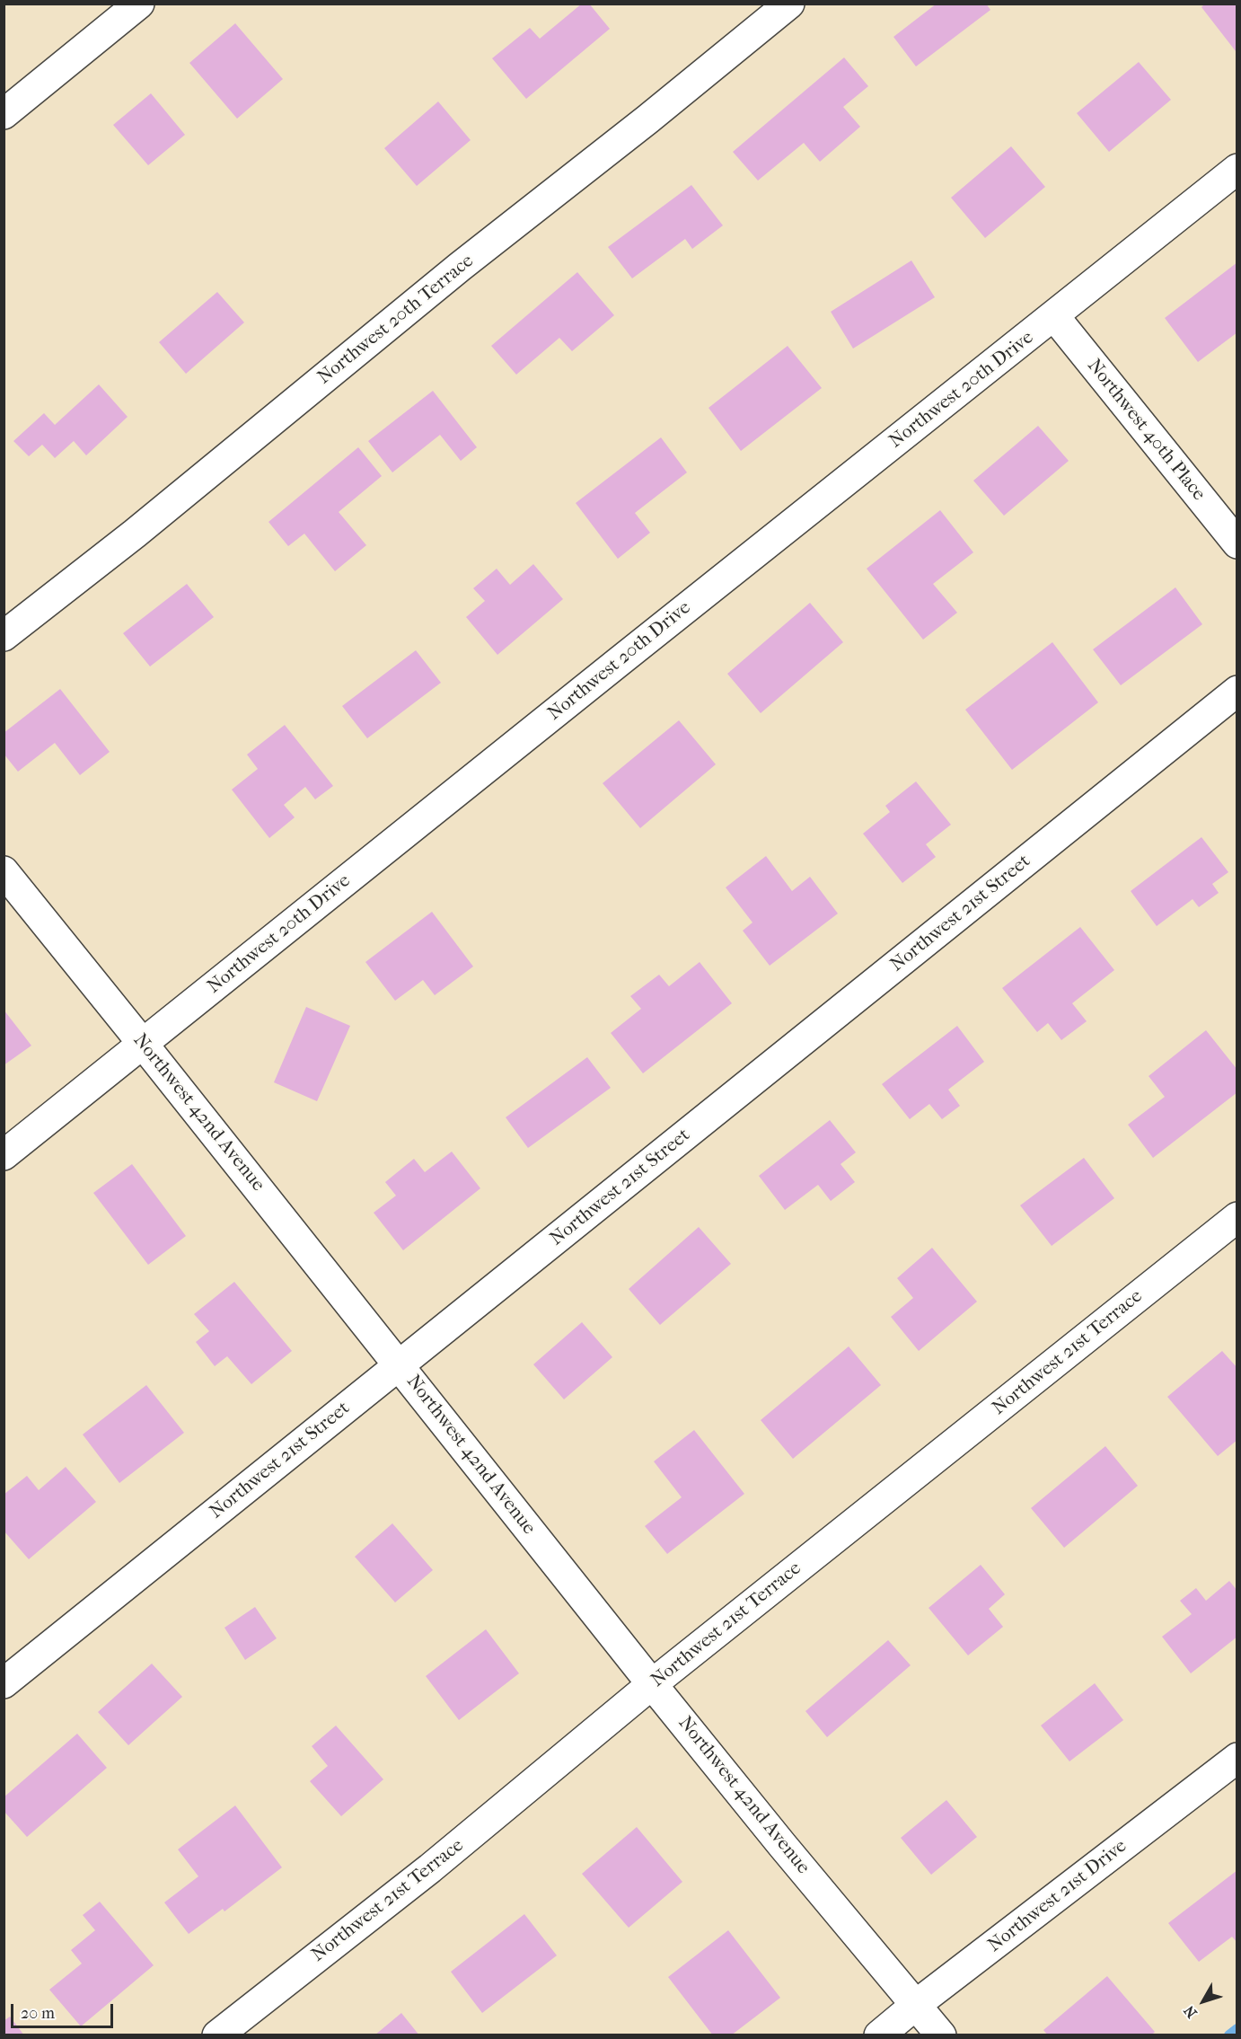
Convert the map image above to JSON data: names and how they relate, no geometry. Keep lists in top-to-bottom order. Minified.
{"streets":{"street":["Northwest 20th Terrace","Northwest 20th Drive","Northwest 40th Place","Northwest 21st Street","Northwest 42nd Avenue","Northwest 21st Terrace","Northwest 21st Drive"]},"crossings":[["Northwest 20th Drive","Northwest 40th Place"],["Northwest 20th Drive","Northwest 42nd Avenue"],["Northwest 21st Street","Northwest 42nd Avenue"],["Northwest 42nd Avenue","Northwest 21st Terrace"],["Northwest 42nd Avenue","Northwest 21st Drive"]],"scale_bar":"20 m","north":"bottom left"}
